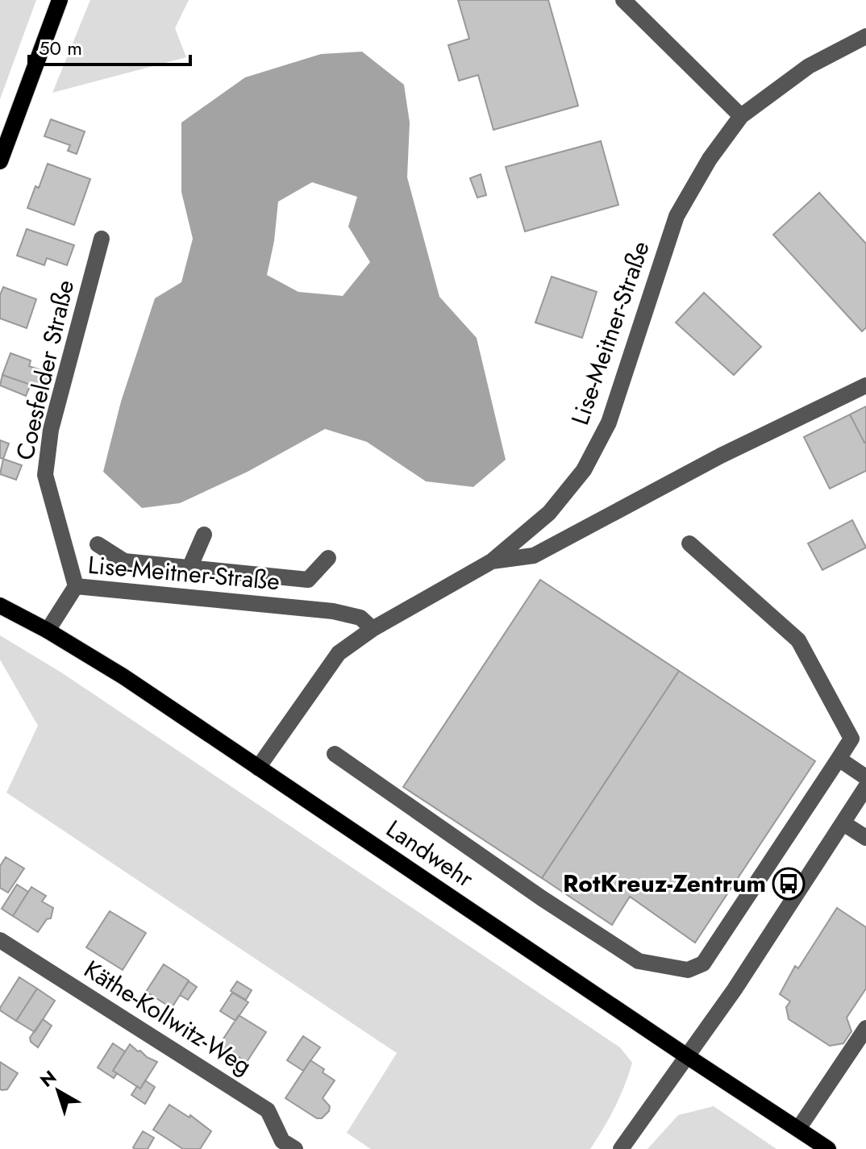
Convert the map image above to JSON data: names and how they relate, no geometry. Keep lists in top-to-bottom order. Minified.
{"streets":{"main road":["Landwehr"],"street":["Lise-Meitner-Straße","Coesfelder Straße","Käthe-Kollwitz-Weg"]},"crossings":[["Lise-Meitner-Straße","Coesfelder Straße"],["Lise-Meitner-Straße","Landwehr"]],"places":{"bus stop":["RotKreuz-Zentrum"]},"scale_bar":"50 m","north":"top left"}
